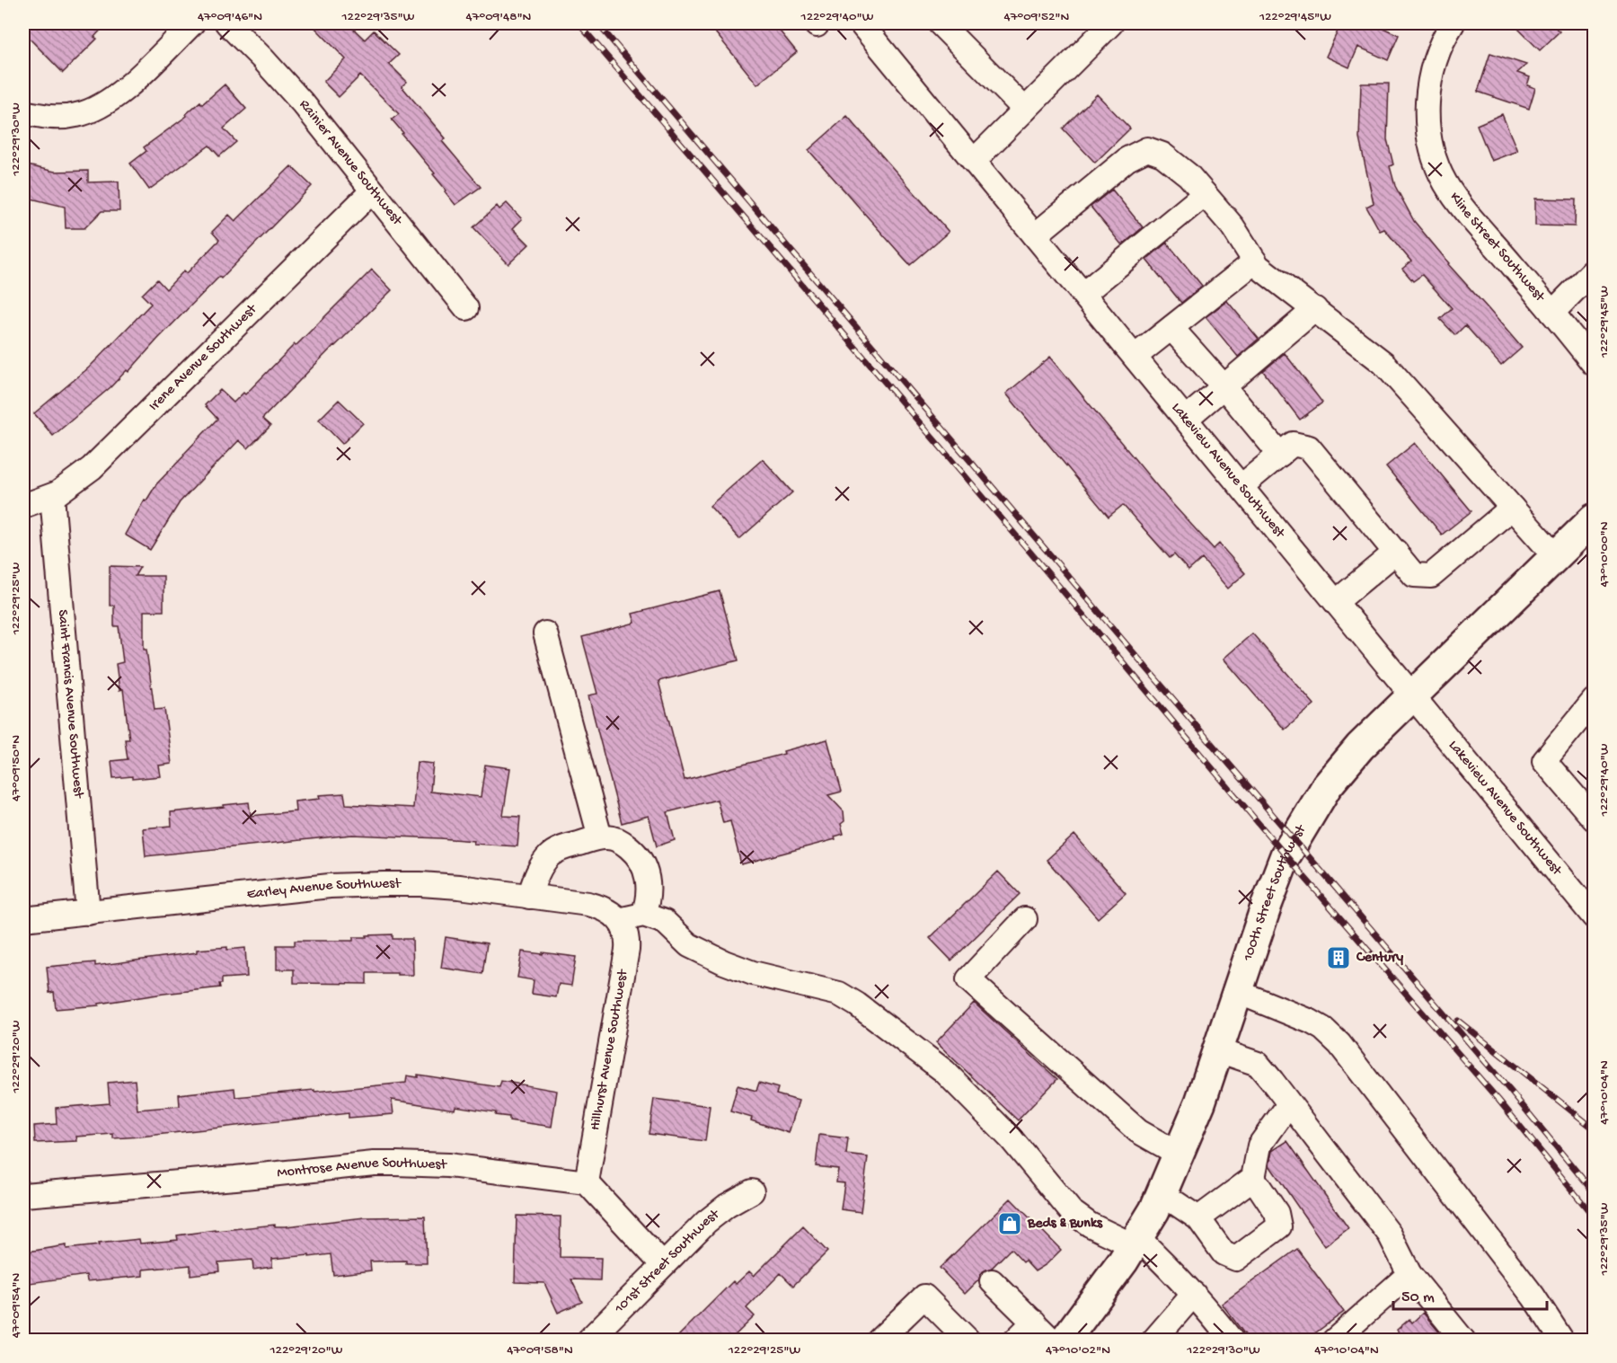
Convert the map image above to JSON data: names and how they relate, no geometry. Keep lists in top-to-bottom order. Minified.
{"streets":{"main road":["100th Street Southwest"],"street":["Rainier Avenue Southwest","Kline Street Southwest","Irene Avenue Southwest","Lakeview Avenue Southwest","Saint Francis Avenue Southwest","Earley Avenue Southwest","Hillhurst Avenue Southwest","Montrose Avenue Southwest","101st Street Southwest"]},"crossings":[["Rainier Avenue Southwest","Irene Avenue Southwest"],["Irene Avenue Southwest","Saint Francis Avenue Southwest"],["Lakeview Avenue Southwest","100th Street Southwest"],["Saint Francis Avenue Southwest","Earley Avenue Southwest"],["Earley Avenue Southwest","Hillhurst Avenue Southwest"],["Hillhurst Avenue Southwest","Montrose Avenue Southwest"]],"places":{"building":["Century"],"shop":["Beds & Bunks"]},"scale_bar":"50 m","coordinates":["47°09'46\"N","122°29'35\"W","47°09'48\"N","122°29'40\"W","47°09'52\"N","122°29'45\"W","122°29'30\"W","47°10'00\"N","122°29'25\"W","47°09'50\"N","122°29'20\"W","47°10'04\"N","47°09'54\"N","47°09'58\"N","47°10'02\"N"]}
